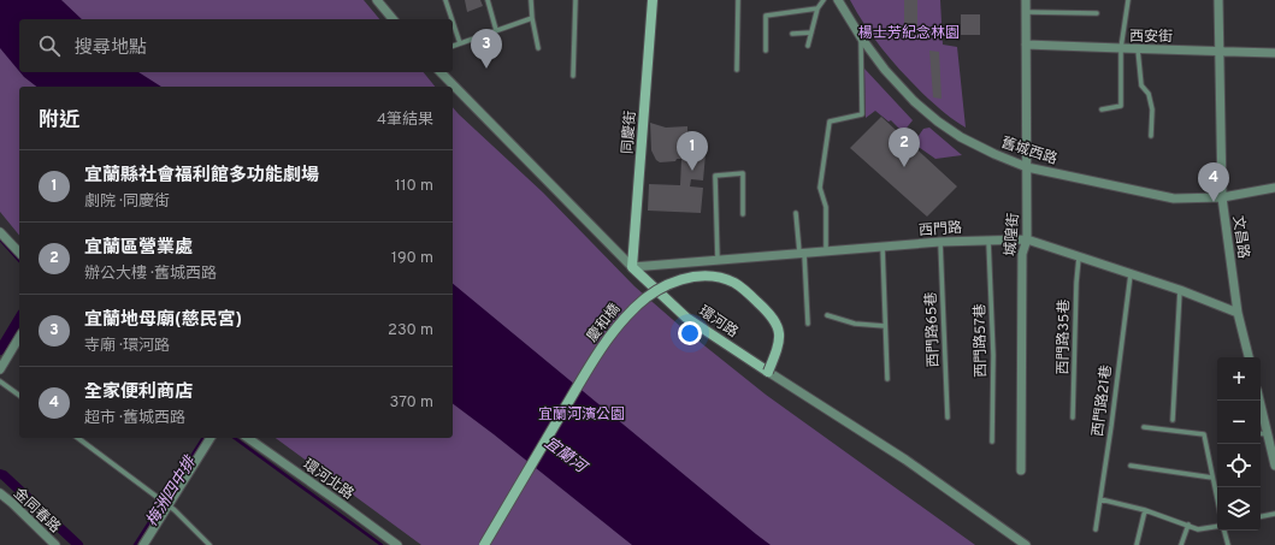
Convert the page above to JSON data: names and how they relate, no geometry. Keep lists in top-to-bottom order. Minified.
{"streets":{"street":["西安街","同慶街","舊城西路","西門路","城隍街","文昌路","環河路","慶和橋","環河北路","金同春路"],"lane":["西門路65巷","西門路35巷","西門路57巷","西門路21巷"]},"crossings":[["西安街","城隍街"],["西安街","文昌路"],["同慶街","西門路"],["同慶街","環河路"],["舊城西路","城隍街"],["舊城西路","文昌路"],["西門路","城隍街"],["西門路","文昌路"],["西門路","環河路"],["西門路","西門路65巷"],["西門路","西門路35巷"],["西門路","西門路57巷"],["西門路","西門路21巷"],["環河路","慶和橋"]],"water":["宜蘭河","梅洲四中排"],"parks":["楊士芳紀念林園","宜蘭河濱公園"],"page":{"search":"搜尋地點","pins":["3","2","1","4"],"heading":["附近","4筆結果"],"list":[{"mark":"1","name":"宜蘭縣社會福利館多功能劇場","note":"劇院 · 同慶街","value":"110 m"},{"mark":"2","name":"宜蘭區營業處","note":"辦公大樓 · 舊城西路","value":"190 m"},{"mark":"3","name":"宜蘭地母廟(慈民宮)","note":"寺廟 · 環河路","value":"230 m"},{"mark":"4","name":"全家便利商店","note":"超市 · 舊城西路","value":"370 m"}],"map_buttons":["+","−"]}}
